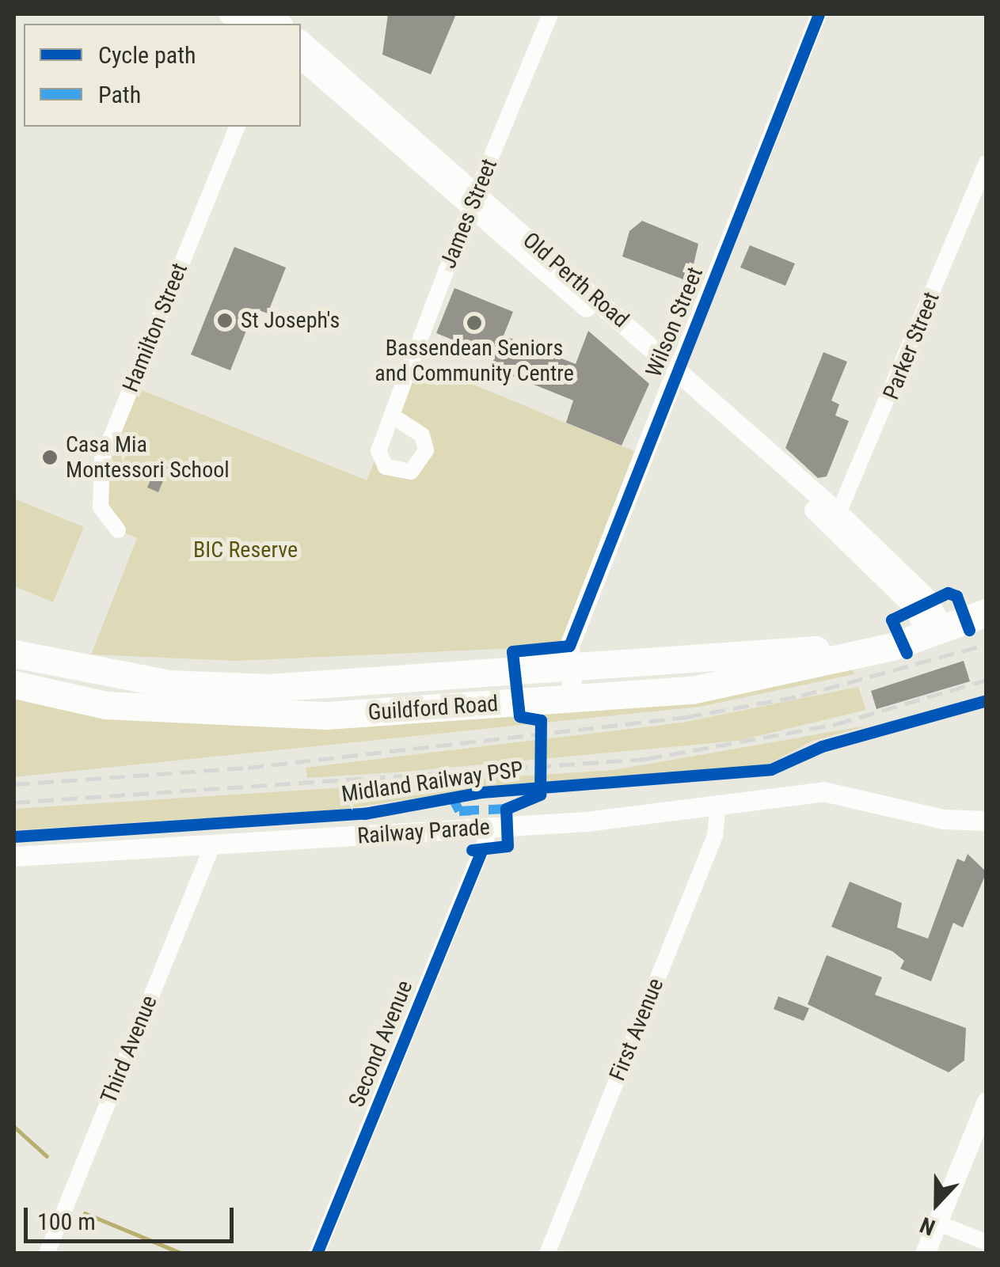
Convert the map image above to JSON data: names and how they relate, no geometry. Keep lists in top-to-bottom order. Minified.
{"streets":{"highway":["Guildford Road"],"street":["James Street","Old Perth Road","Wilson Street","Hamilton Street","Parker Street","Railway Parade","First Avenue","Second Avenue","Third Avenue"],"cycle path":["Midland Railway PSP"]},"crossings":[["James Street","Old Perth Road"],["Old Perth Road","Wilson Street"],["Old Perth Road","Parker Street"],["Old Perth Road","Guildford Road"],["Wilson Street","Guildford Road"],["Railway Parade","First Avenue"],["Railway Parade","Second Avenue"],["Railway Parade","Third Avenue"]],"parks":["BIC Reserve"],"places":["St Joseph's","Bassendean Seniors and Community Centre","Casa Mia Montessori School"],"legend":["Cycle path","Path"],"scale_bar":"100 m","north":"bottom"}
